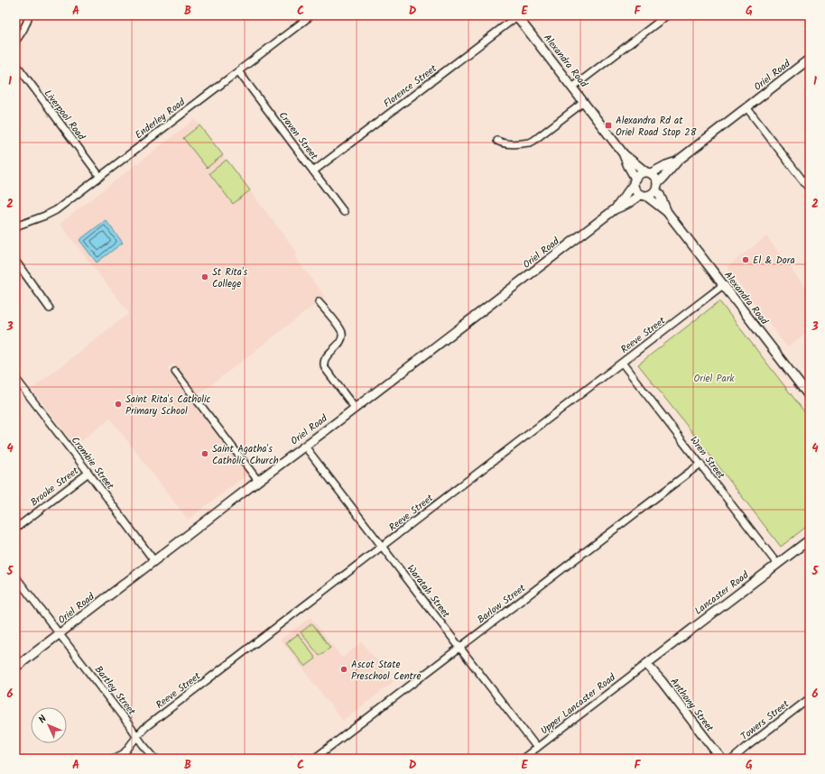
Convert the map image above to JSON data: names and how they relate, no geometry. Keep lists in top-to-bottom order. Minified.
{"streets":{"street":["Alexandra Road","Oriel Road","Florence Street","Liverpool Road","Enderley Road","Craven Street","Reeve Street","Wren Street","Crombie Street","Brooke Street","Waratah Street","Lancaster Road","Barlow Street","Bartley Street","Upper Lancaster Road","Anthony Street","Towers Street"]},"crossings":[["Alexandra Road","Oriel Road"],["Alexandra Road","Florence Street"],["Alexandra Road","Reeve Street"],["Oriel Road","Crombie Street"],["Oriel Road","Waratah Street"],["Oriel Road","Bartley Street"],["Florence Street","Craven Street"],["Liverpool Road","Enderley Road"],["Enderley Road","Craven Street"],["Reeve Street","Wren Street"],["Reeve Street","Waratah Street"],["Reeve Street","Bartley Street"],["Wren Street","Lancaster Road"],["Wren Street","Barlow Street"],["Crombie Street","Brooke Street"],["Waratah Street","Barlow Street"],["Waratah Street","Upper Lancaster Road"],["Lancaster Road","Upper Lancaster Road"],["Lancaster Road","Anthony Street"],["Upper Lancaster Road","Anthony Street"]],"parks":["Oriel Park"],"places":{"transit":["Alexandra Rd at Oriel Road Stop 28"],"other":["El & Dora","St Rita's College","Saint Rita's Catholic Primary School","Saint Agatha's Catholic Church","Ascot State Preschool Centre"]},"north":"top left","grid":{"columns":["A","B","C","D","E","F","G"],"rows":["1","2","3","4","5","6"]}}
